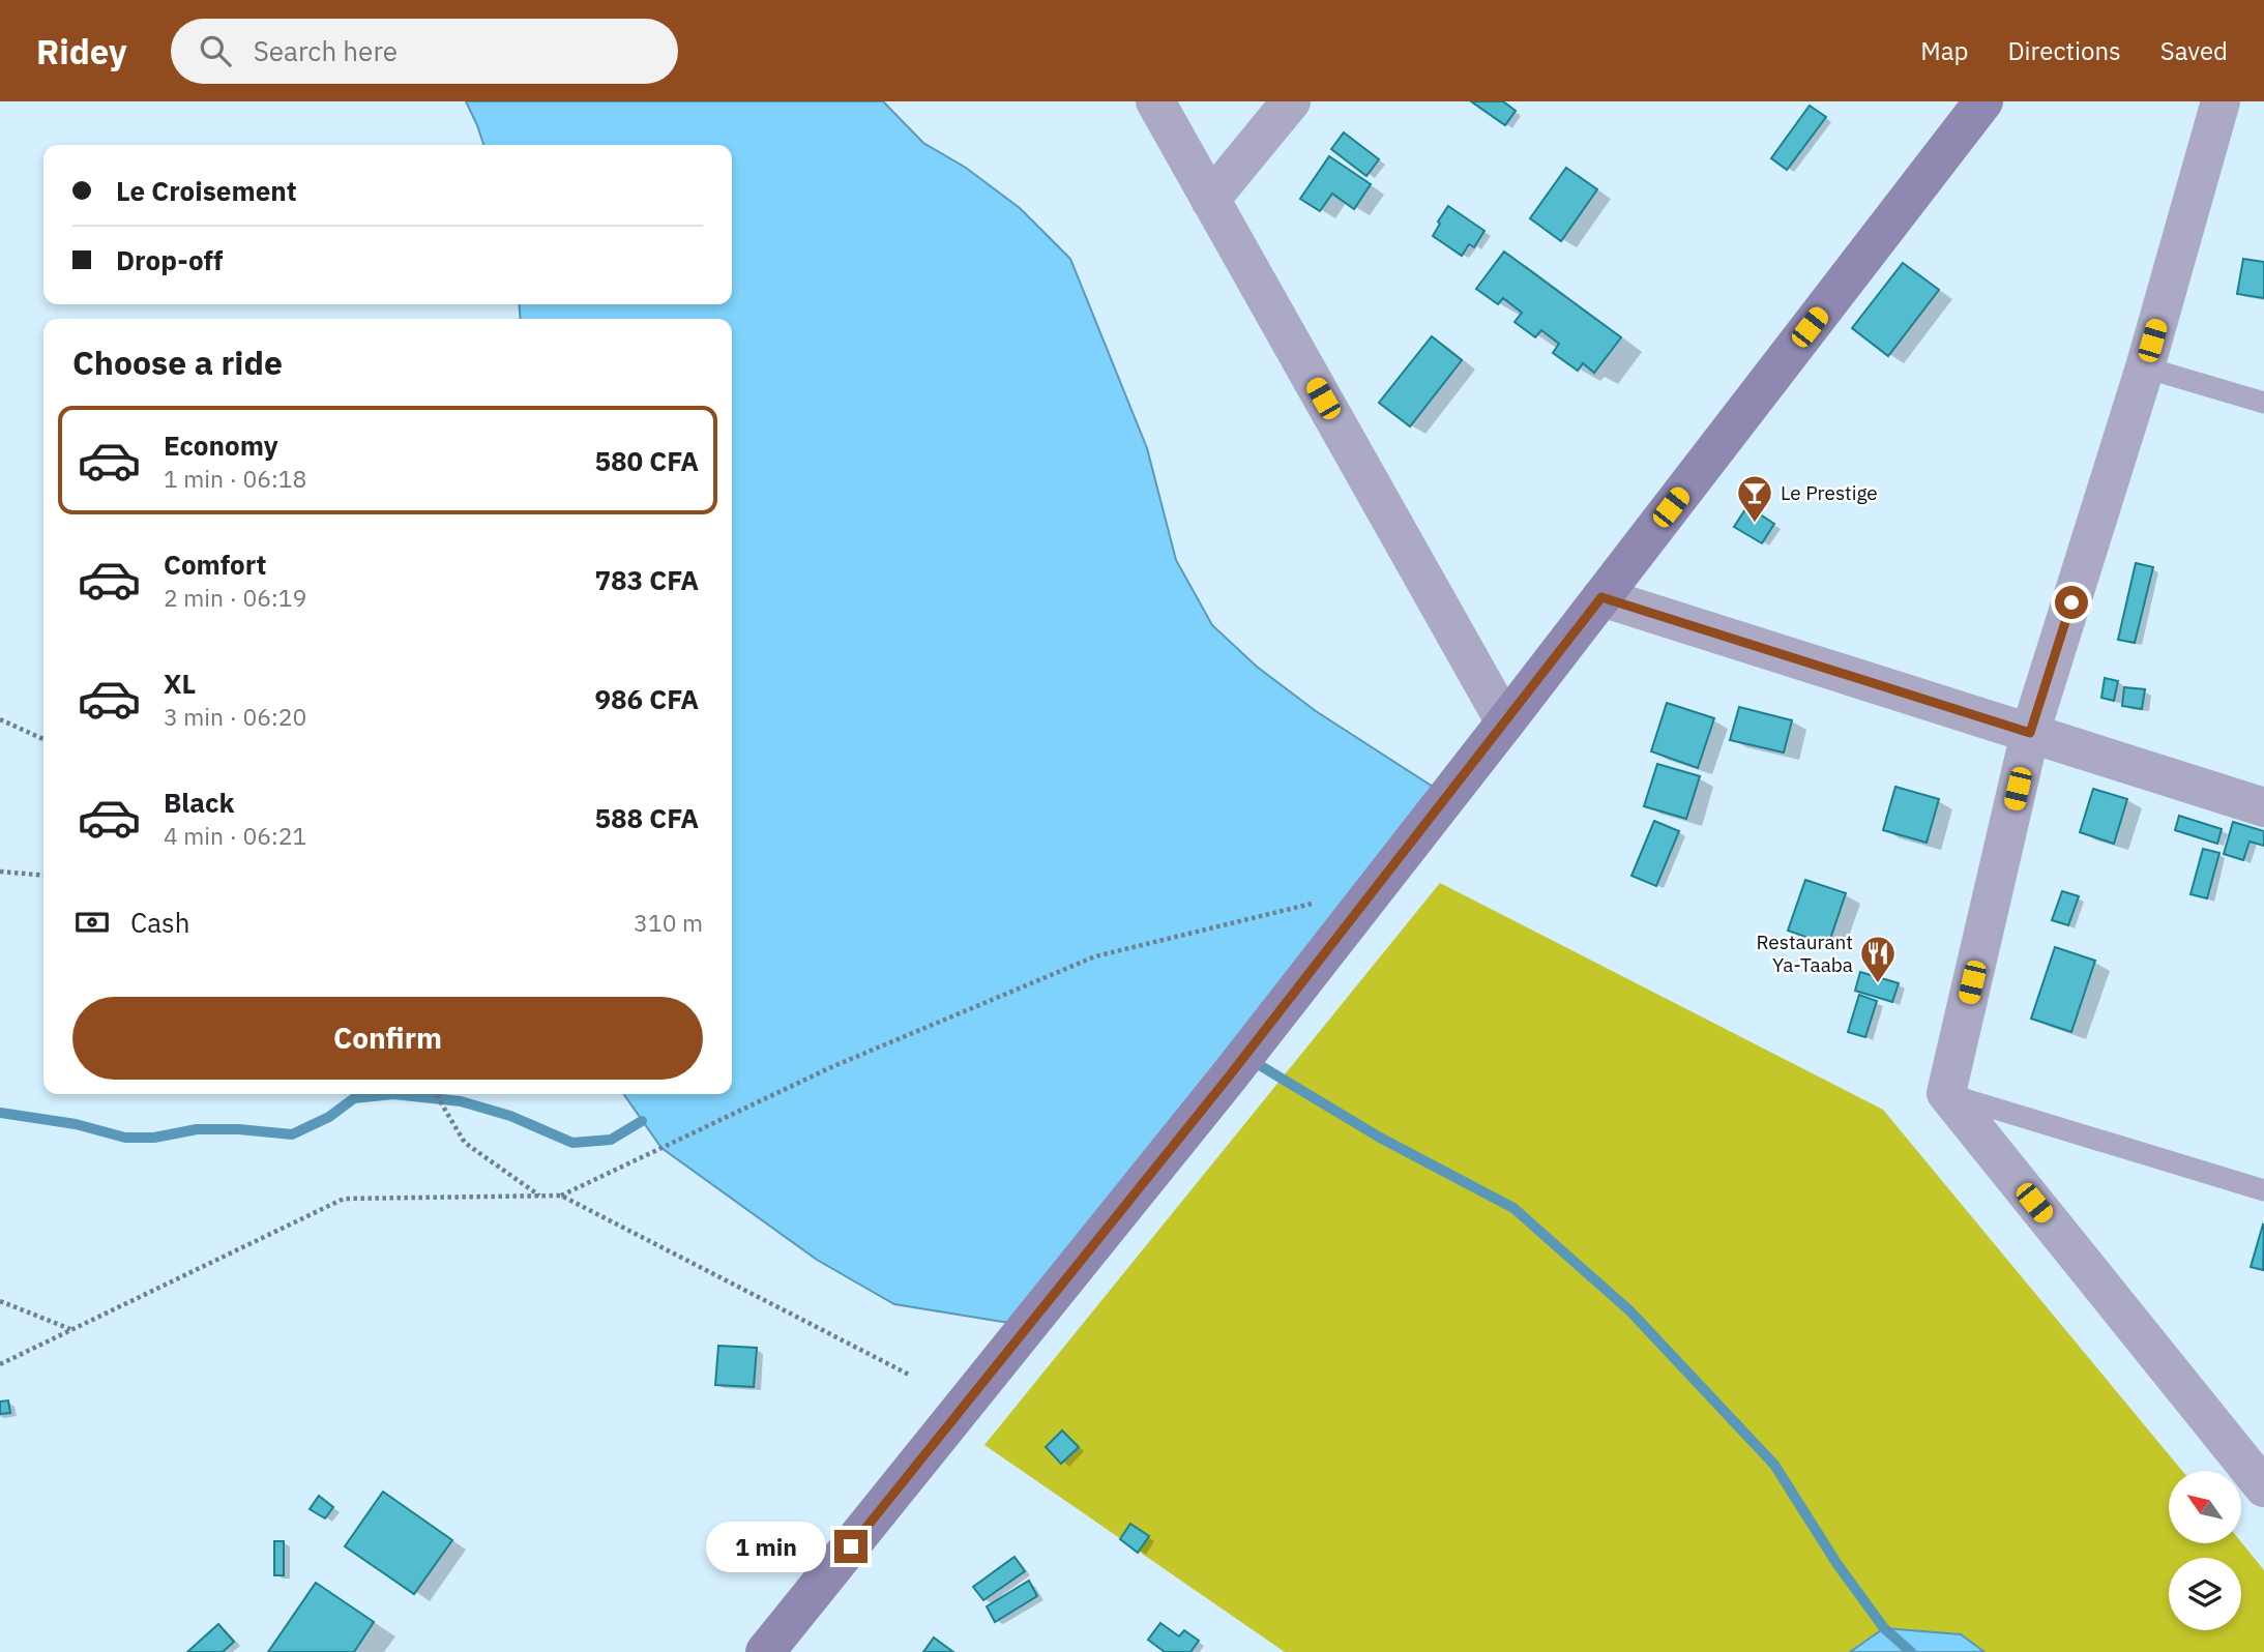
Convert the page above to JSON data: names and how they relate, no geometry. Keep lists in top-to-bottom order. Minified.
{"places":{"bar":["Le Prestige"],"restaurant":["Restaurant Ya-Taaba"]},"north":"top left","page":{"header":"Ridey","search":"Search here","nav":["Map","Directions","Saved"],"banner":["Le Croisement","Drop-off"],"heading":"Choose a ride","list":[{"name":"Economy","note":"1 min · 06:18","value":"580 CFA"},{"name":"Comfort","note":"2 min · 06:19","value":"783 CFA"},{"name":"XL","note":"3 min · 06:20","value":"986 CFA"},{"name":"Black","note":"4 min · 06:21","value":"588 CFA"}],"pay":["Cash","310 m"],"buttons":"Confirm","bubble":"1 min"}}
